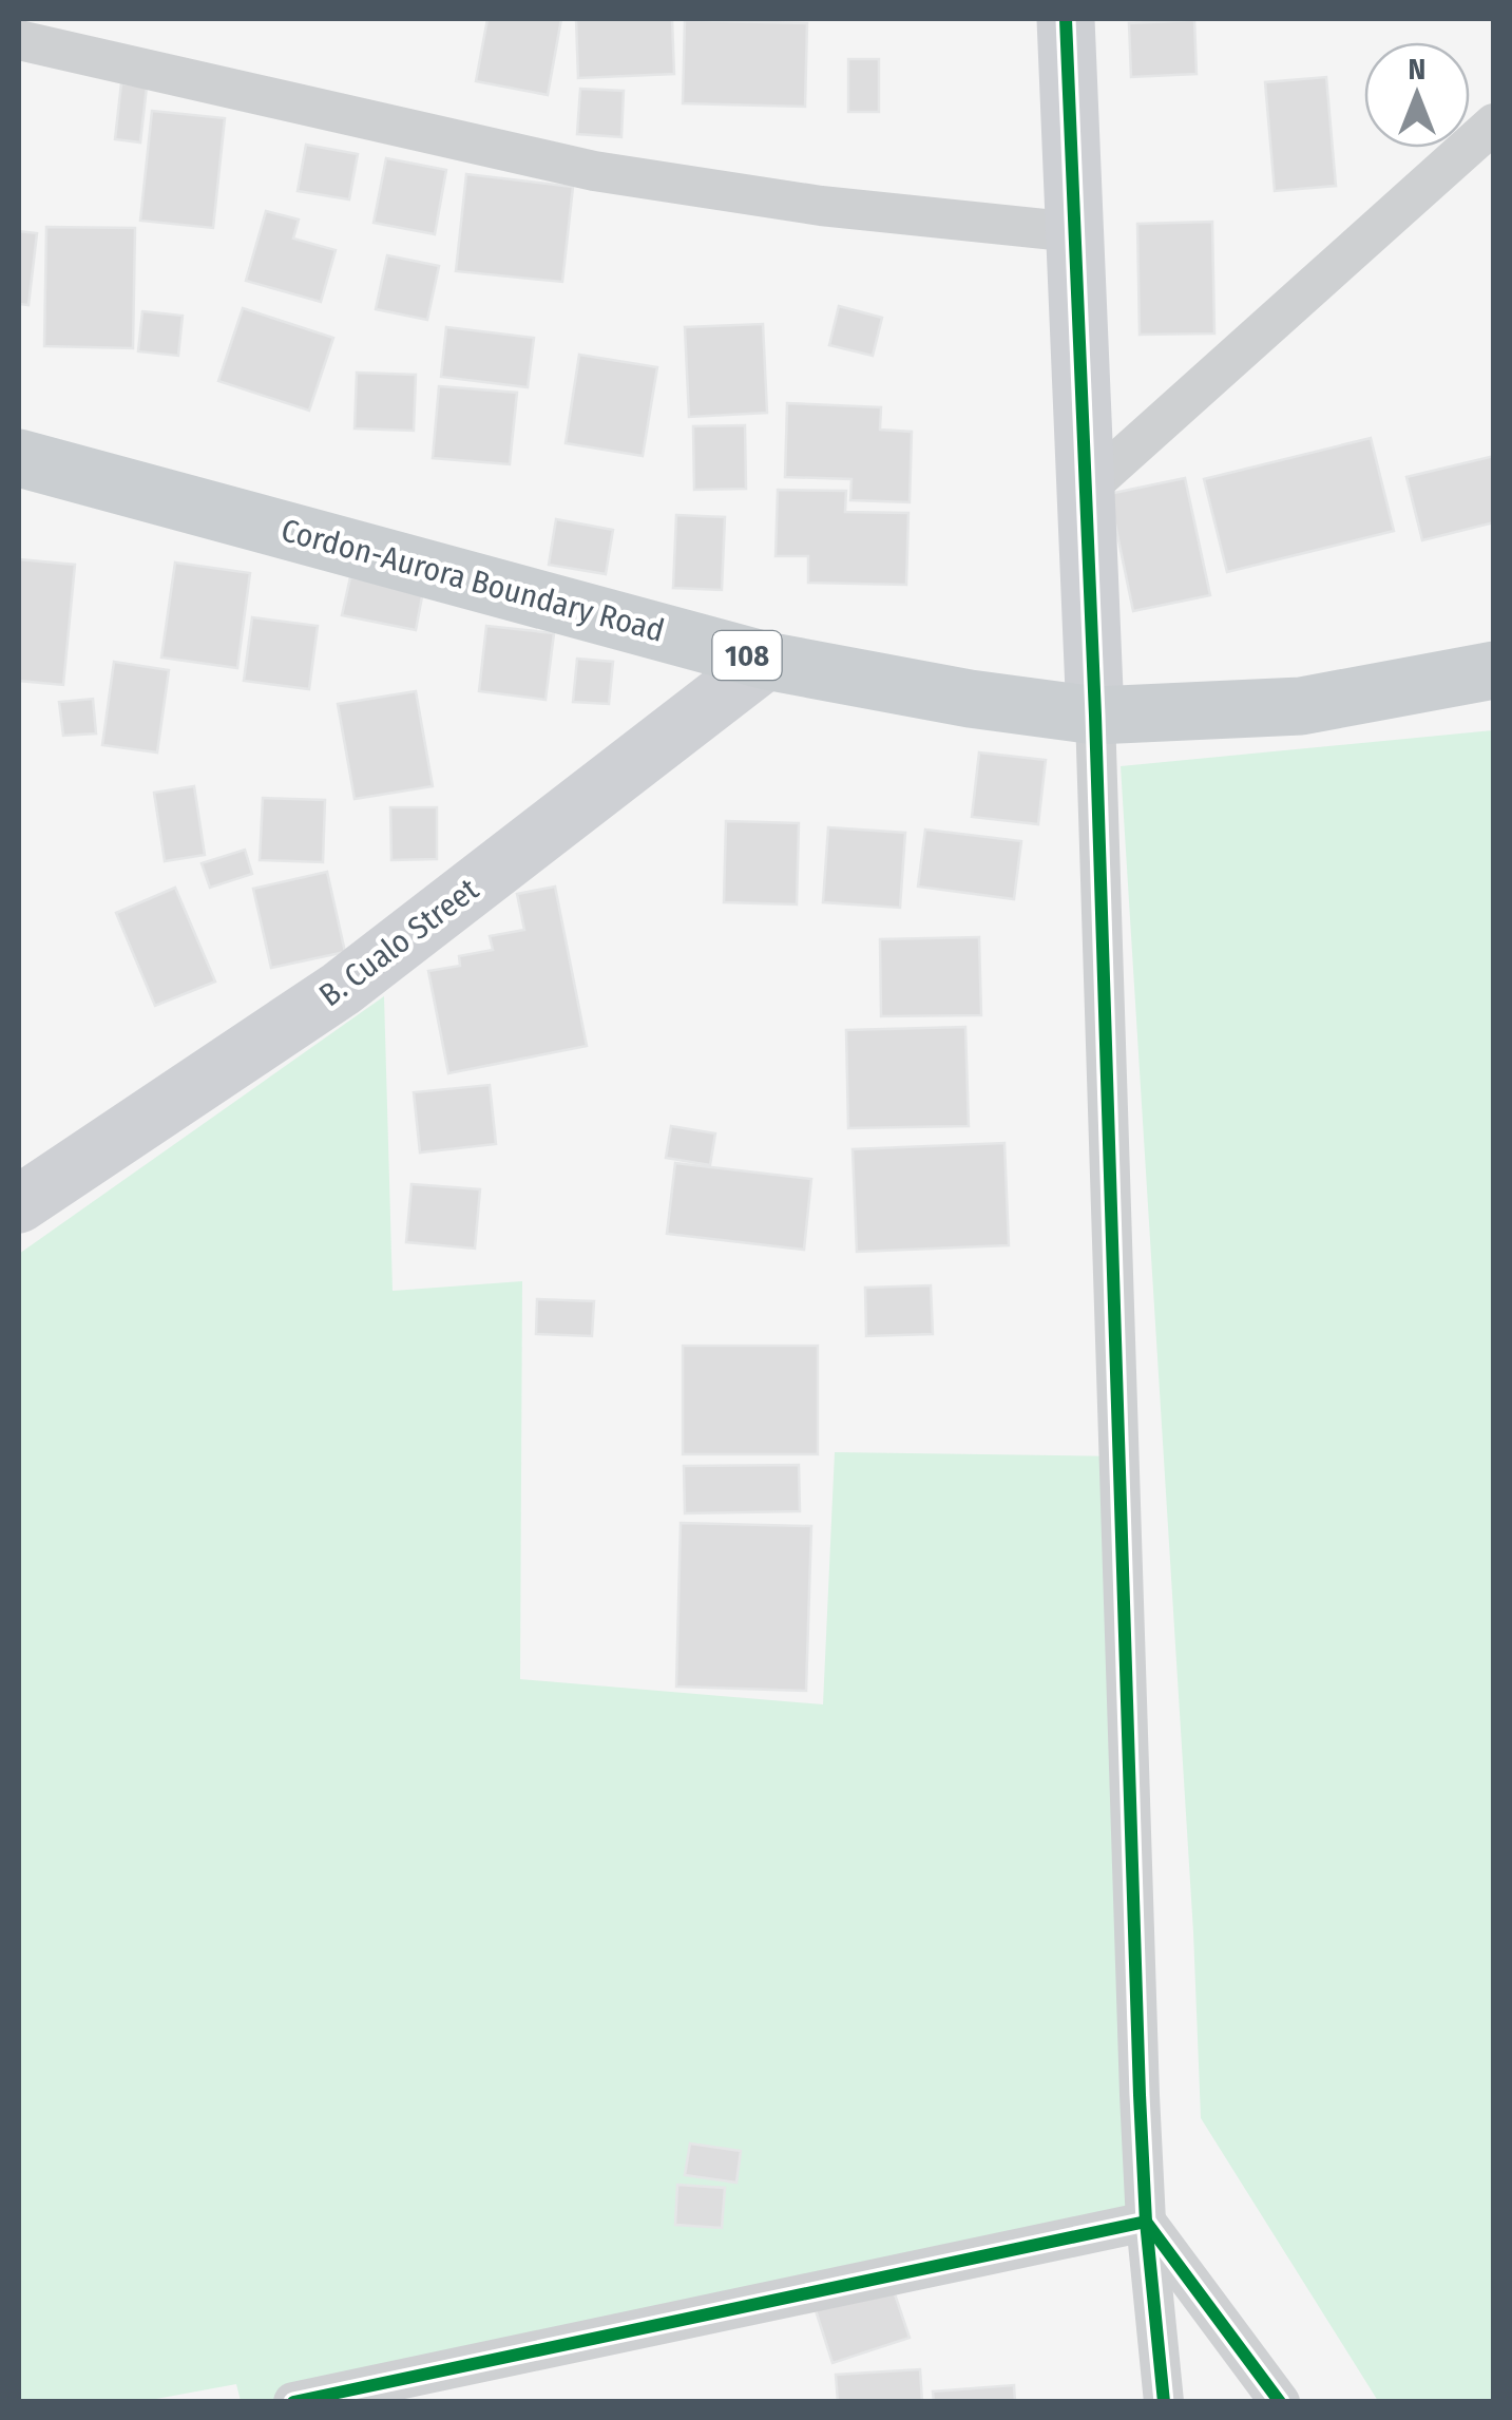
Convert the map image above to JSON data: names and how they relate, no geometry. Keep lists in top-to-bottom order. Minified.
{"streets":{"main road":["Cordon-Aurora Boundary Road","108"],"street":["B. Cualo Street"]},"crossings":[["Cordon-Aurora Boundary Road","B. Cualo Street"]],"north":"top"}
